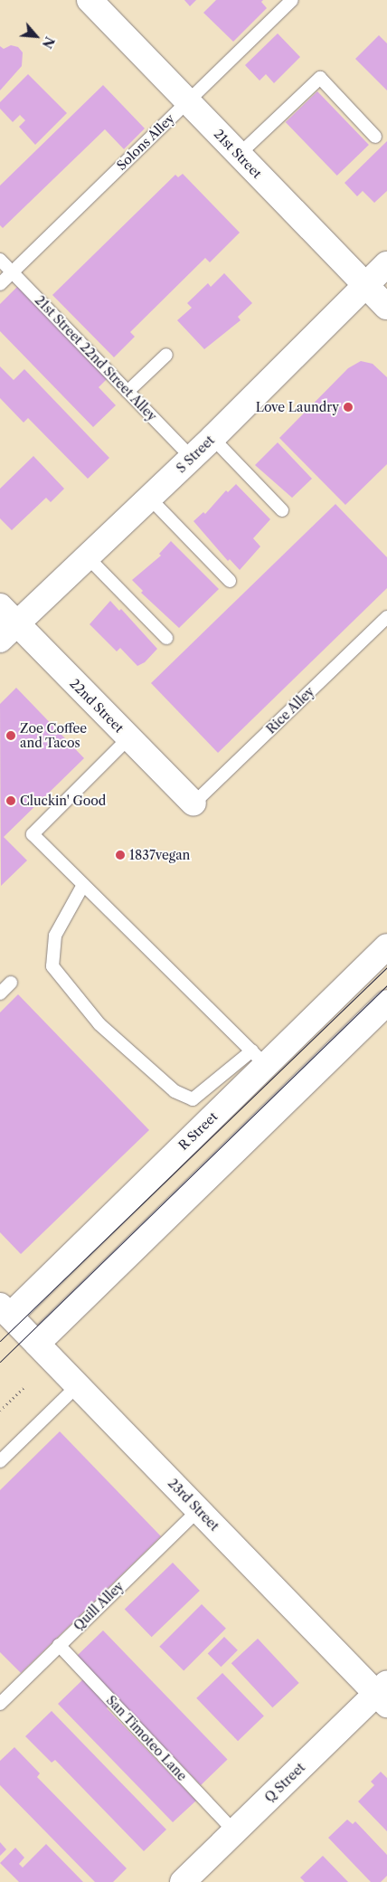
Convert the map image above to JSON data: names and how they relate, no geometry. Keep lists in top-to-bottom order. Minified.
{"streets":{"street":["21st Street","S Street","22nd Street","R Street","23rd Street","Q Street"],"lane":["Solons Alley","21st Street 22nd Street Alley","Rice Alley","Quill Alley","San Timoteo Lane"]},"crossings":[["Solons Alley","21st Street"],["Solons Alley","21st Street 22nd Street Alley"],["21st Street","S Street"],["21st Street 22nd Street Alley","S Street"],["S Street","22nd Street"],["22nd Street","Rice Alley"],["R Street","23rd Street"],["23rd Street","Quill Alley"],["23rd Street","Q Street"],["Quill Alley","San Timoteo Lane"],["San Timoteo Lane","Q Street"]],"places":["Love Laundry","Zoe Coffee and Tacos","Cluckin' Good","1837vegan"],"north":"bottom right"}
